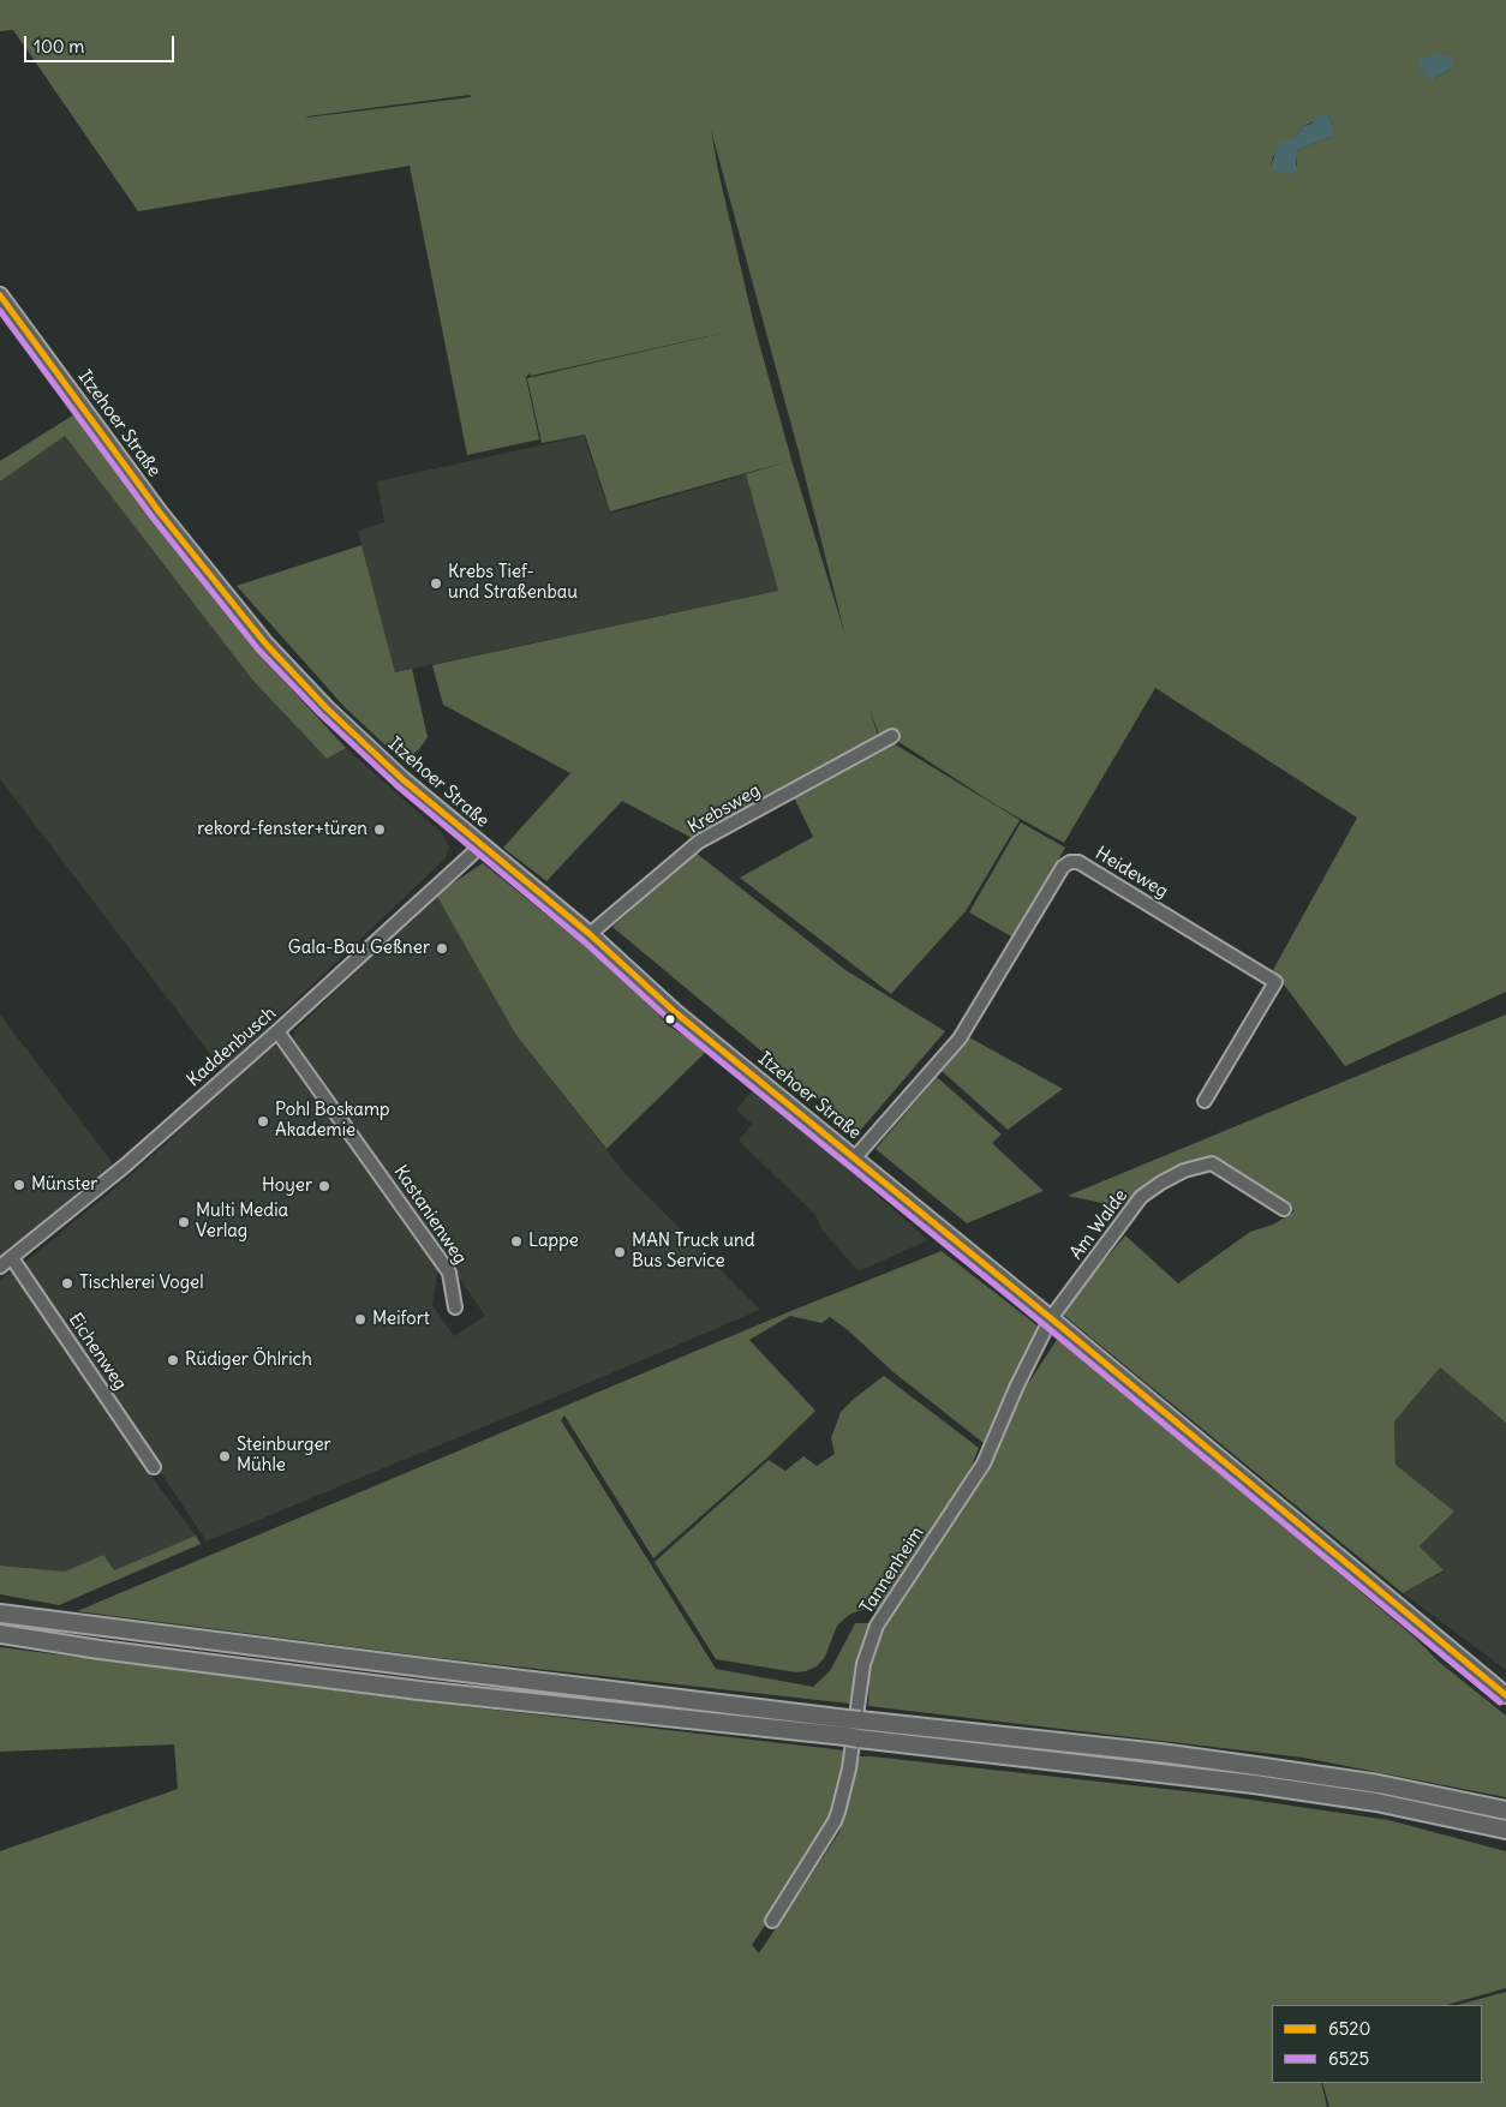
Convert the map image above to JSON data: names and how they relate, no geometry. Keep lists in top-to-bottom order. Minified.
{"streets":{"main road":["Itzehoer Straße"],"street":["Krebsweg","Heideweg","Kaddenbusch","Kastanienweg","Am Walde","Eichenweg","Tannenheim"]},"crossings":[["Itzehoer Straße","Krebsweg"],["Itzehoer Straße","Heideweg"],["Itzehoer Straße","Kaddenbusch"],["Itzehoer Straße","Am Walde"],["Itzehoer Straße","Tannenheim"],["Kaddenbusch","Kastanienweg"],["Kaddenbusch","Eichenweg"],["Am Walde","Tannenheim"]],"places":["Krebs Tief- und Straßenbau","rekord-fenster+türen","Gala-Bau Geßner","Pohl Boskamp Akademie","Münster","Hoyer","Multi Media Verlag","Lappe","MAN Truck und Bus Service","Tischlerei Vogel","Meifort","Rüdiger Öhlrich","Steinburger Mühle"],"lines":["transit line 6520","transit line 6525"],"legend":["6520","6525"],"scale_bar":"100 m"}
